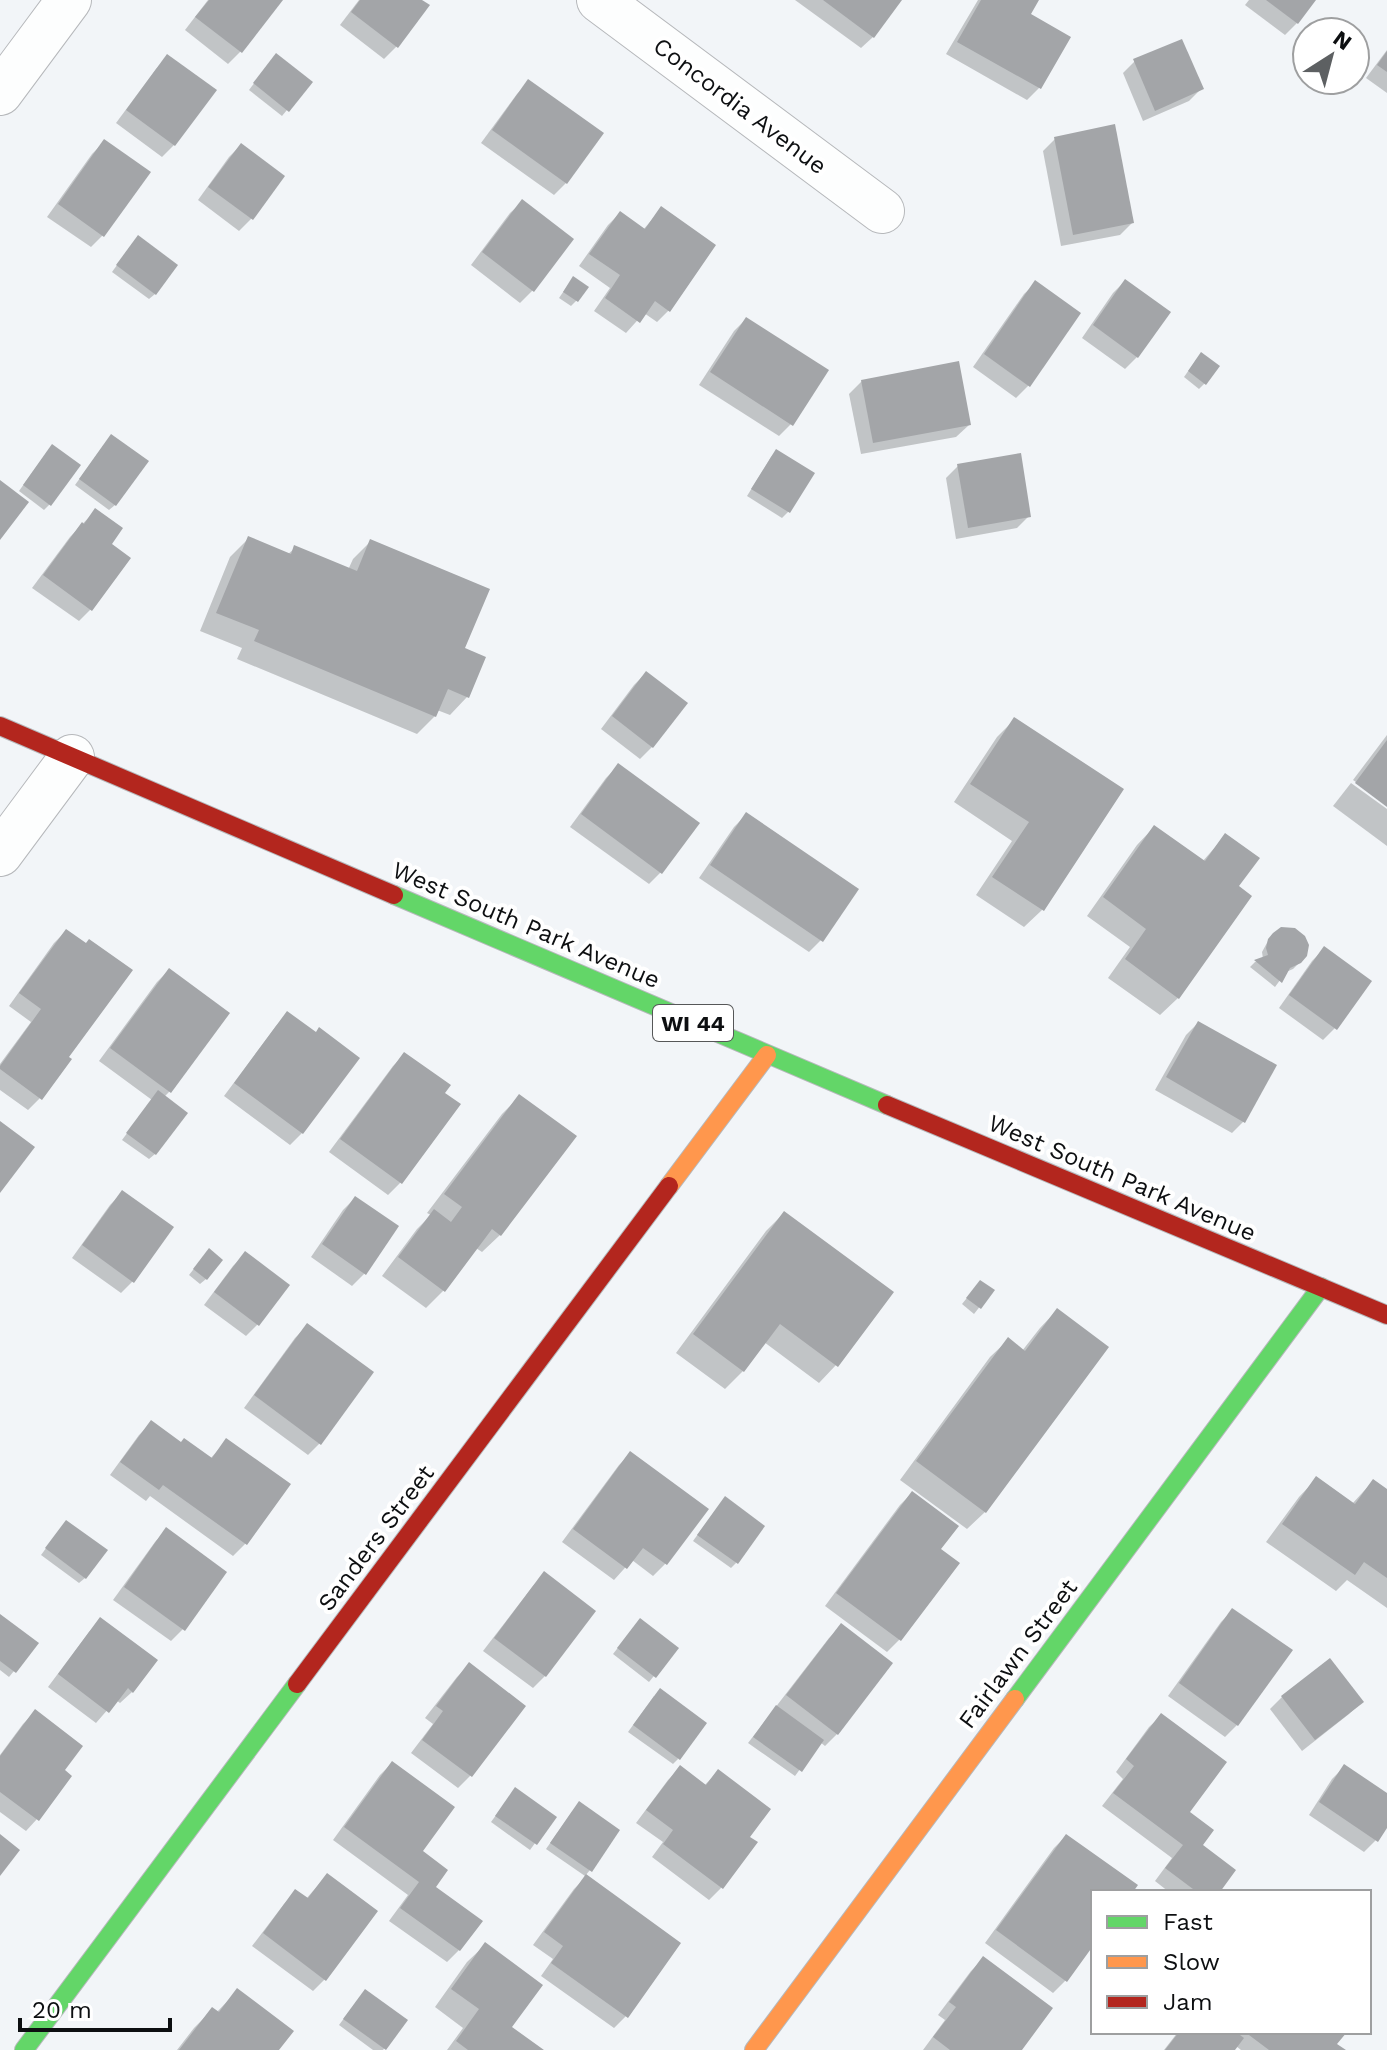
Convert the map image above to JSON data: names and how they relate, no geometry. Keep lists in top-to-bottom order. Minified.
{"streets":{"street":["Concordia Avenue","West South Park Avenue","WI 44","Sanders Street","Fairlawn Street"]},"crossings":[["West South Park Avenue","Sanders Street"],["West South Park Avenue","Fairlawn Street"]],"legend":["Fast","Slow","Jam"],"scale_bar":"20 m","north":"top right"}
